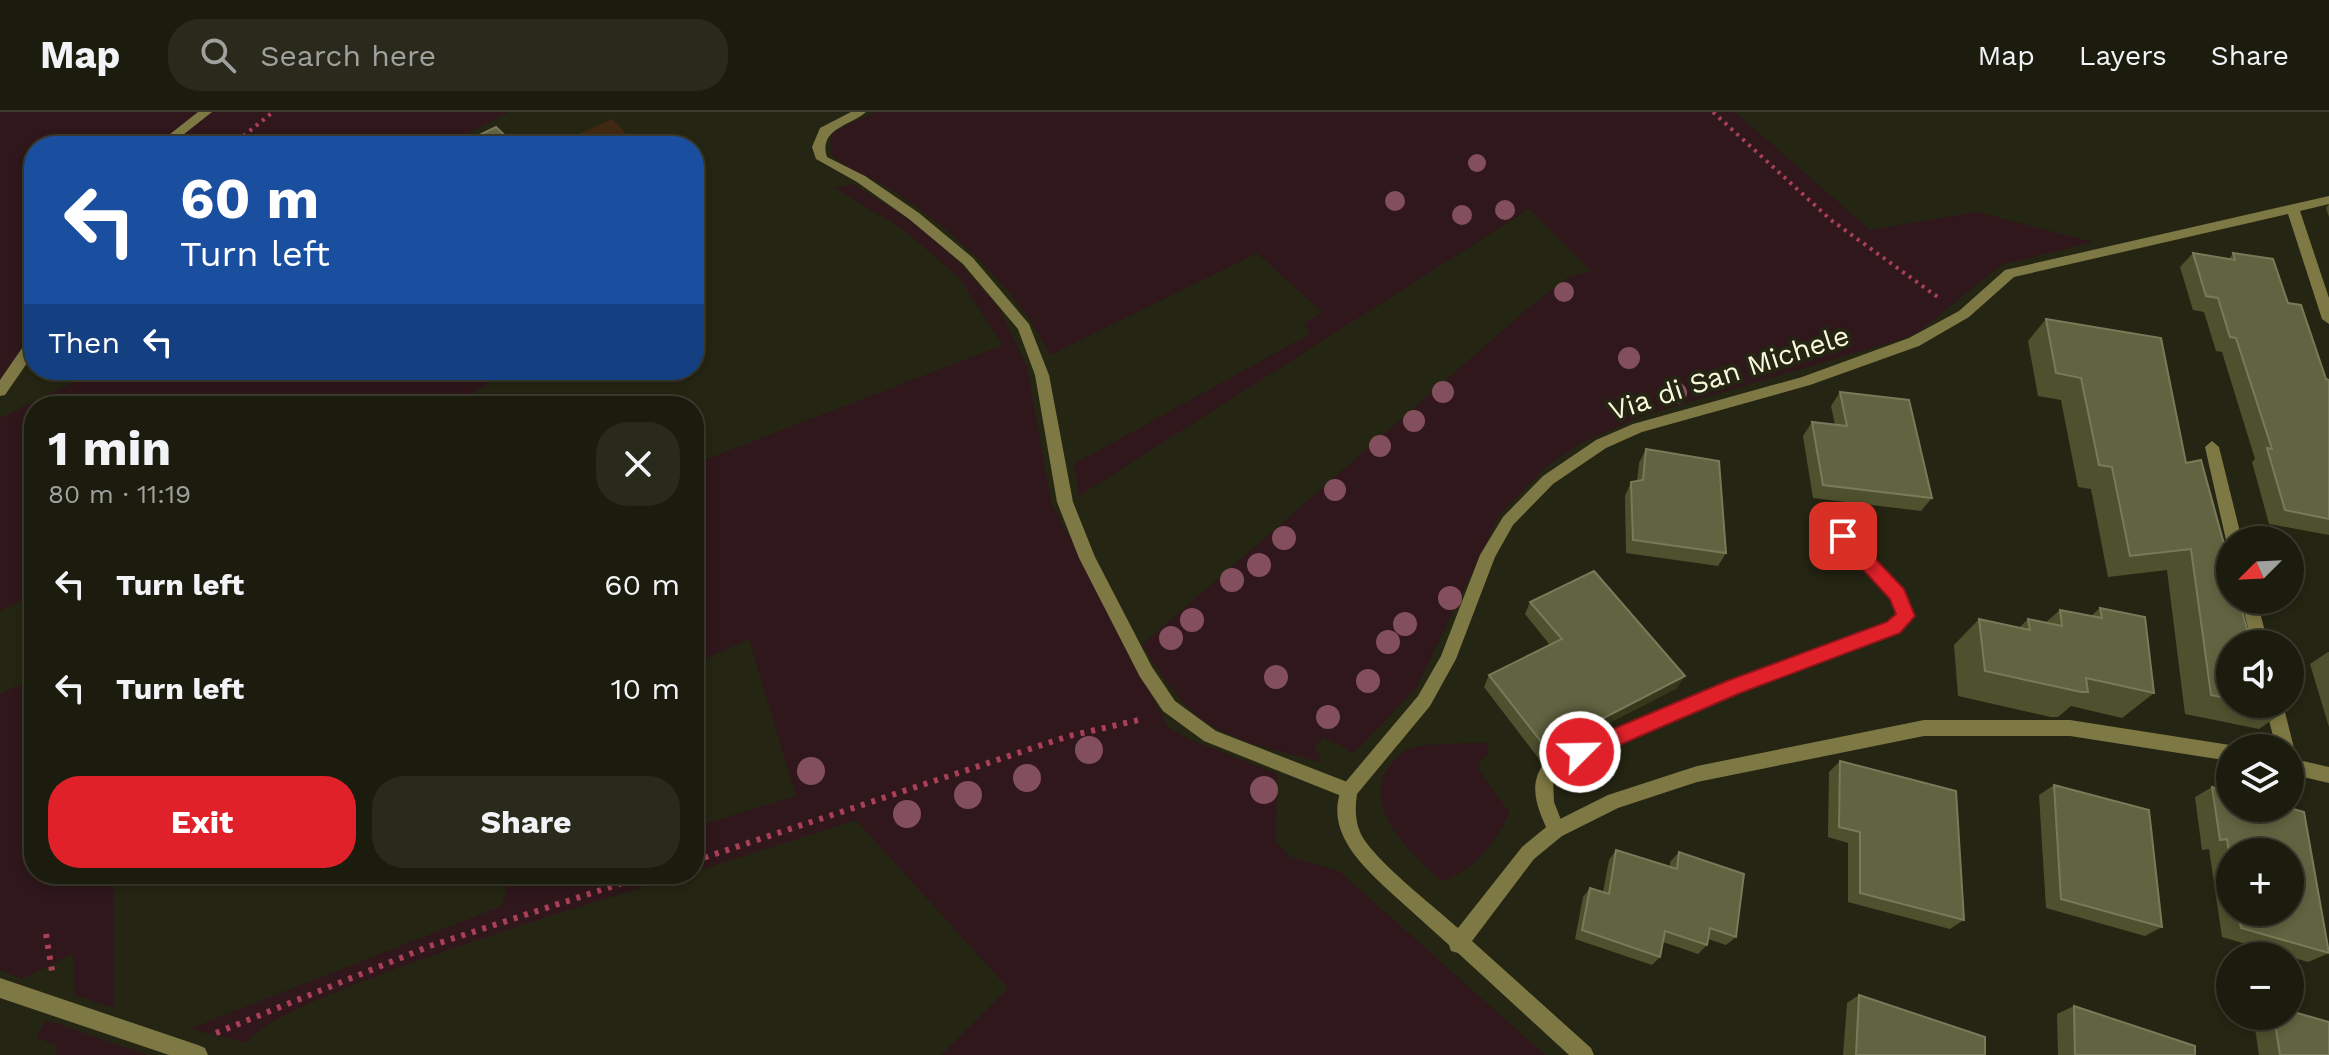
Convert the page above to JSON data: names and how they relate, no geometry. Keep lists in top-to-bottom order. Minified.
{"streets":{"street":["Via di San Michele"]},"north":"bottom left","page":{"header":"Map","search":"Search here","nav":["Map","Layers","Share"],"turn":["60 m","Turn left"],"then":"Then","heading":["1 min","80 m · 11:19"],"map_buttons":["+","−"],"list":[{"name":"Turn left","value":"60 m"},{"name":"Turn left","value":"10 m"}],"buttons":["Exit","Share"]}}
